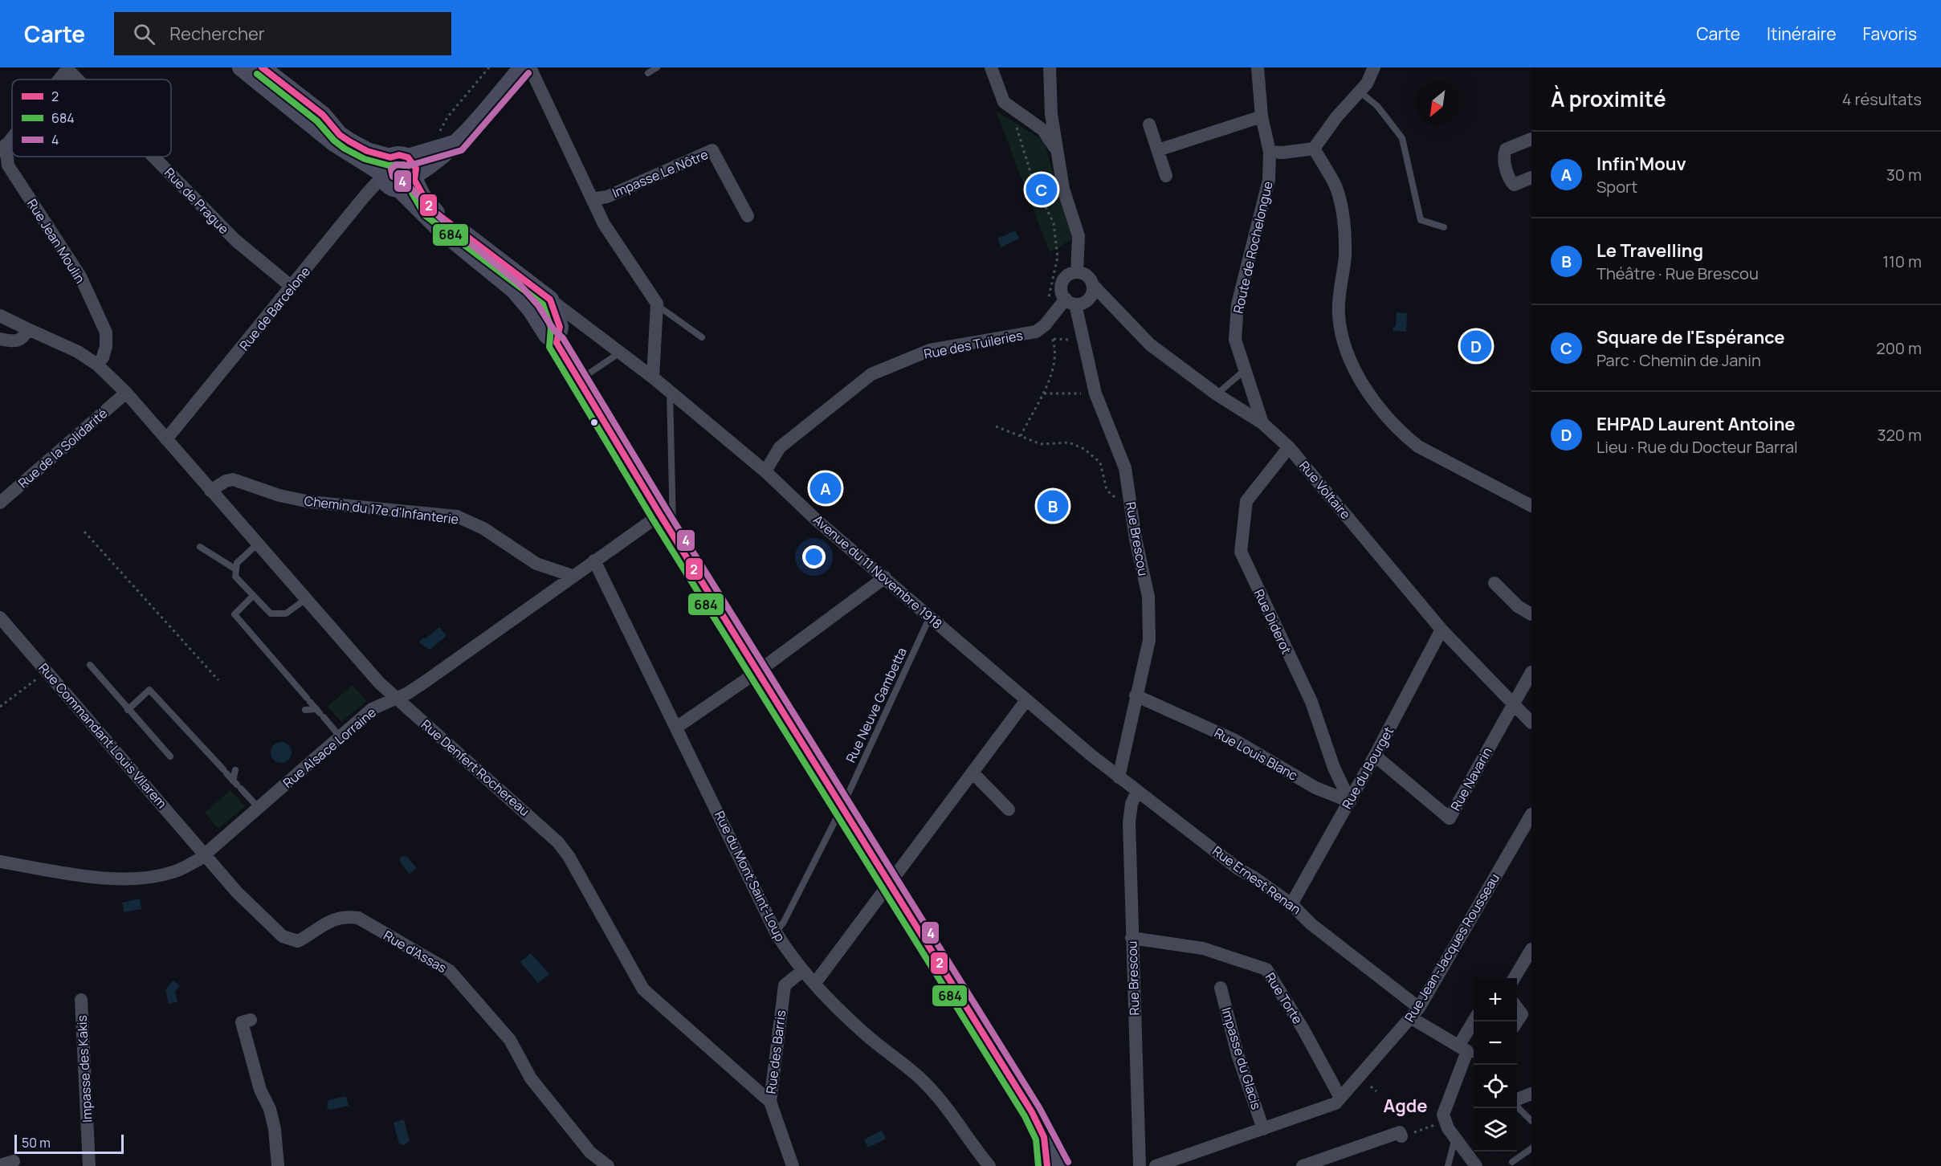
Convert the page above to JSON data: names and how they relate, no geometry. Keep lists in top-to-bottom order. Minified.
{"streets":{"street":["Impasse Le Nôtre","Rue de Prague","Rue Jean Moulin","Route de Rochelongue","Rue de Barcelone","Rue des Tuileries","Rue de la Solidarité","Rue Voltaire","Chemin du 17e d'Infanterie","Rue Brescou","Avenue du 11 Novembre 1918","Rue Diderot","Rue Commandant Louis Vilarem","Rue Alsace Lorraine","Rue Louis Blanc","Rue Denfert Rochereau","Rue du Bourget","Rue Navarin","Rue du Mont Saint-Loup","Rue Ernest Renan","Rue Jean-Jacques Rousseau","Rue d'Assas","Rue Torte","Rue des Barris","Impasse du Glacis","Impasse des Kakis"],"lane":["Rue Neuve Gambetta"]},"crossings":[["Rue de Prague","Rue de Barcelone"],["Rue Jean Moulin","Rue Denfert Rochereau"],["Route de Rochelongue","Rue Voltaire"],["Rue de Barcelone","Rue Denfert Rochereau"],["Rue des Tuileries","Rue Voltaire"],["Rue des Tuileries","Rue Brescou"],["Rue des Tuileries","Avenue du 11 Novembre 1918"],["Rue de la Solidarité","Rue Denfert Rochereau"],["Rue Voltaire","Rue Brescou"],["Rue Voltaire","Rue Diderot"],["Rue Voltaire","Rue du Bourget"],["Rue Voltaire","Rue Navarin"],["Chemin du 17e d'Infanterie","Rue Alsace Lorraine"],["Chemin du 17e d'Infanterie","Rue Denfert Rochereau"],["Rue Brescou","Avenue du 11 Novembre 1918"],["Rue Brescou","Rue Louis Blanc"],["Rue Brescou","Rue Ernest Renan"],["Rue Brescou","Rue Torte"],["Avenue du 11 Novembre 1918","Rue Neuve Gambetta"],["Avenue du 11 Novembre 1918","Rue Ernest Renan"],["Rue Diderot","Rue Louis Blanc"],["Rue Diderot","Rue du Bourget"],["Rue Neuve Gambetta","Rue du Mont Saint-Loup"],["Rue Commandant Louis Vilarem","Rue Alsace Lorraine"],["Rue Commandant Louis Vilarem","Rue d'Assas"],["Rue Alsace Lorraine","Rue Denfert Rochereau"],["Rue Alsace Lorraine","Rue du Mont Saint-Loup"],["Rue Alsace Lorraine","Rue d'Assas"],["Rue Louis Blanc","Rue du Bourget"],["Rue Denfert Rochereau","Rue des Barris"],["Rue du Bourget","Rue Navarin"],["Rue du Bourget","Rue Ernest Renan"],["Rue du Mont Saint-Loup","Rue des Barris"],["Rue Ernest Renan","Rue Jean-Jacques Rousseau"],["Rue Jean-Jacques Rousseau","Rue Torte"],["Rue Jean-Jacques Rousseau","Impasse du Glacis"]],"districts":["Agde"],"lines":["transit line 2","transit line 4","transit line 684"],"legend":["2","684","4"],"scale_bar":"50 m","north":"bottom left","page":{"header":"Carte","search":"Rechercher","nav":["Carte","Itinéraire","Favoris"],"heading":["À proximité","4 résultats"],"list":[{"mark":"A","name":"Infin'Mouv","note":"Sport","value":"30 m"},{"mark":"B","name":"Le Travelling","note":"Théâtre · Rue Brescou","value":"110 m"},{"mark":"C","name":"Square de l'Espérance","note":"Parc · Chemin de Janin","value":"200 m"},{"mark":"D","name":"EHPAD Laurent Antoine","note":"Lieu · Rue du Docteur Barral","value":"320 m"}],"pins":["C","D","A","B"],"map_buttons":["+","−"],"scale":"50 m"}}
